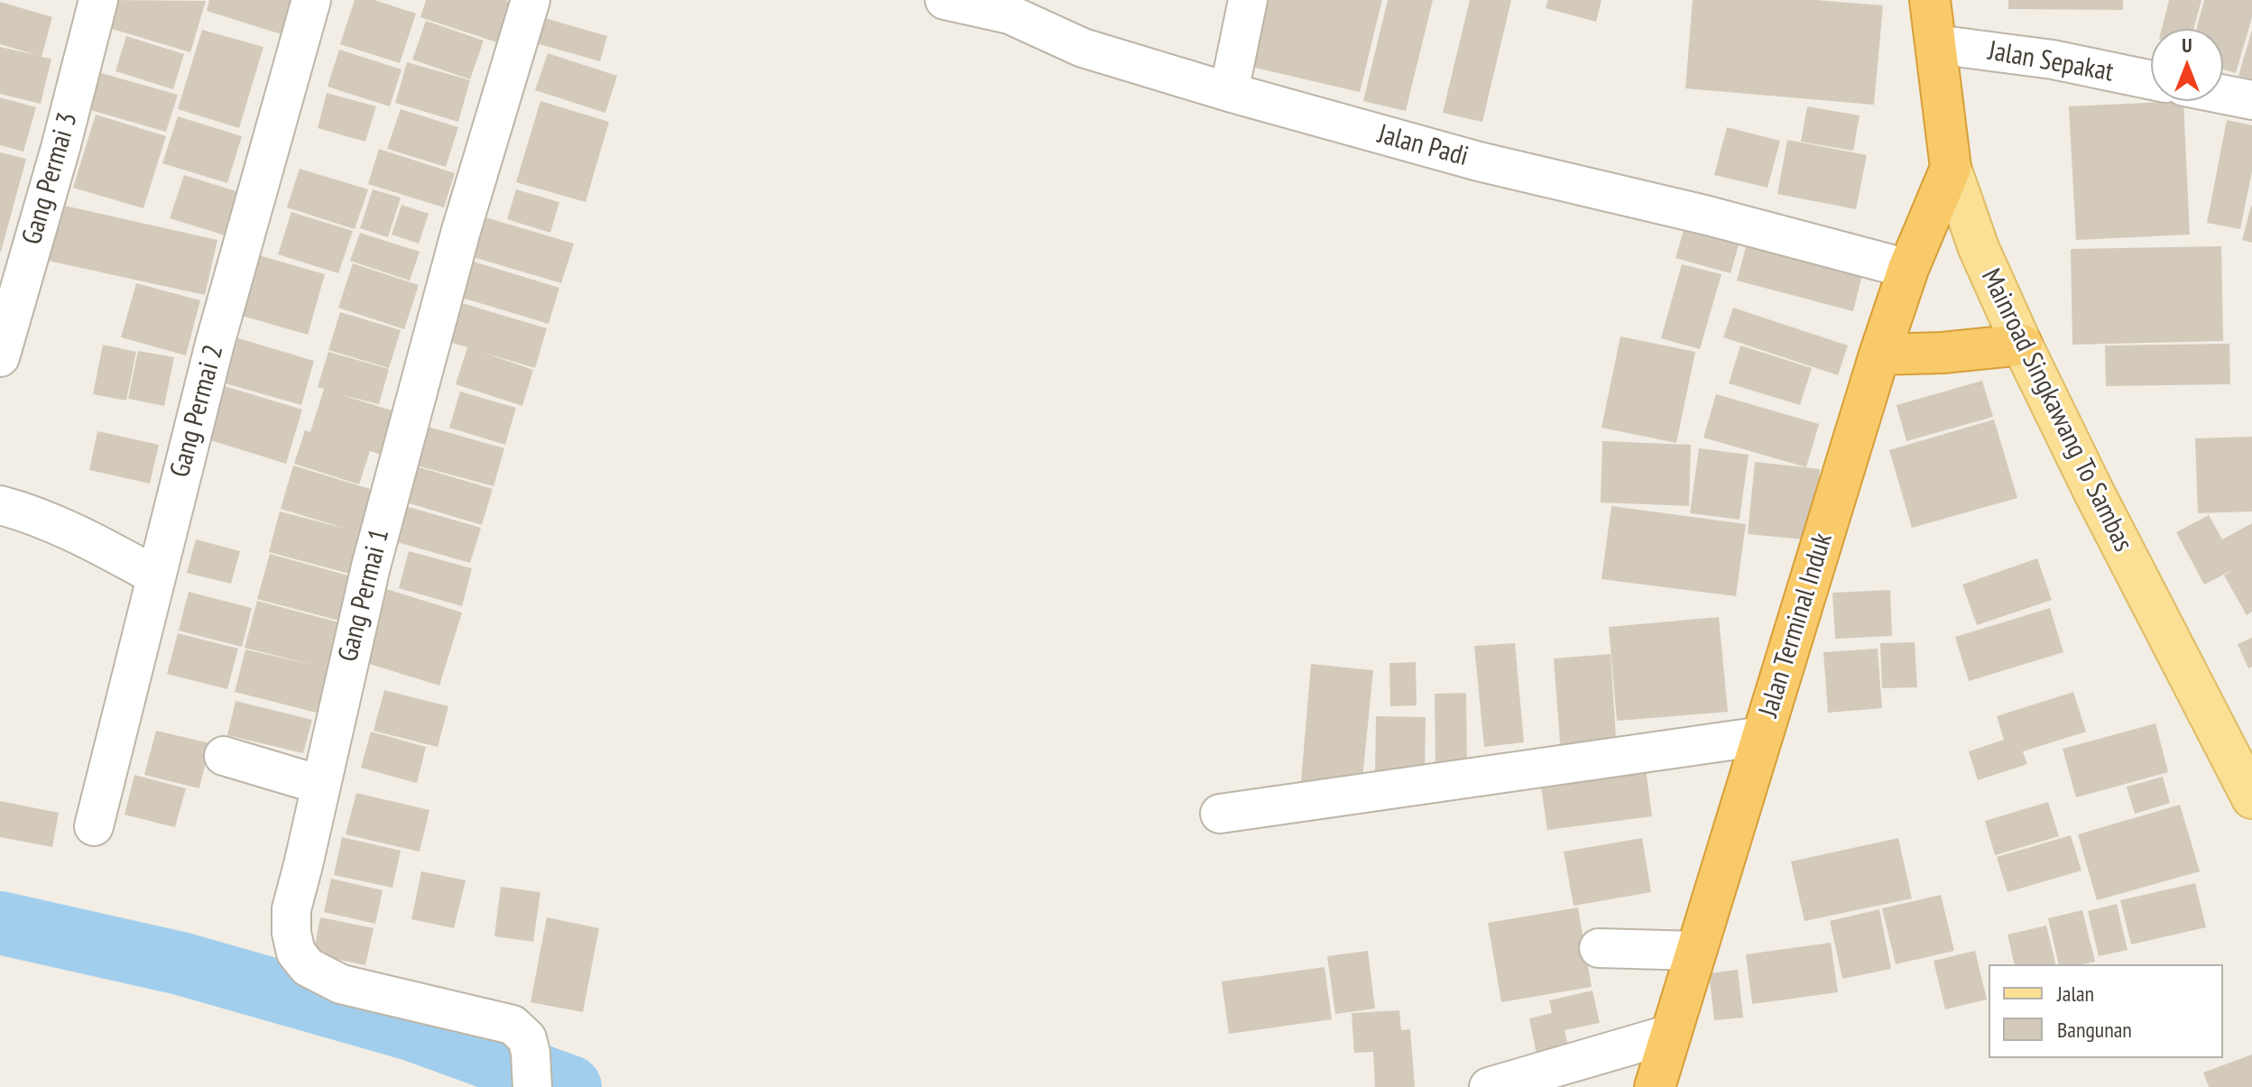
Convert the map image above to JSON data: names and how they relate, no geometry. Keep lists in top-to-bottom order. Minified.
{"streets":{"highway":["Mainroad Singkawang To Sambas","Jalan Terminal Induk"],"street":["Jalan Sepakat","Jalan Padi","Gang Permai 3","Gang Permai 2","Gang Permai 1"]},"crossings":[["Jalan Sepakat","Mainroad Singkawang To Sambas"],["Jalan Padi","Jalan Terminal Induk"],["Mainroad Singkawang To Sambas","Jalan Terminal Induk"]],"legend":["Jalan","Bangunan"],"north":"top"}
